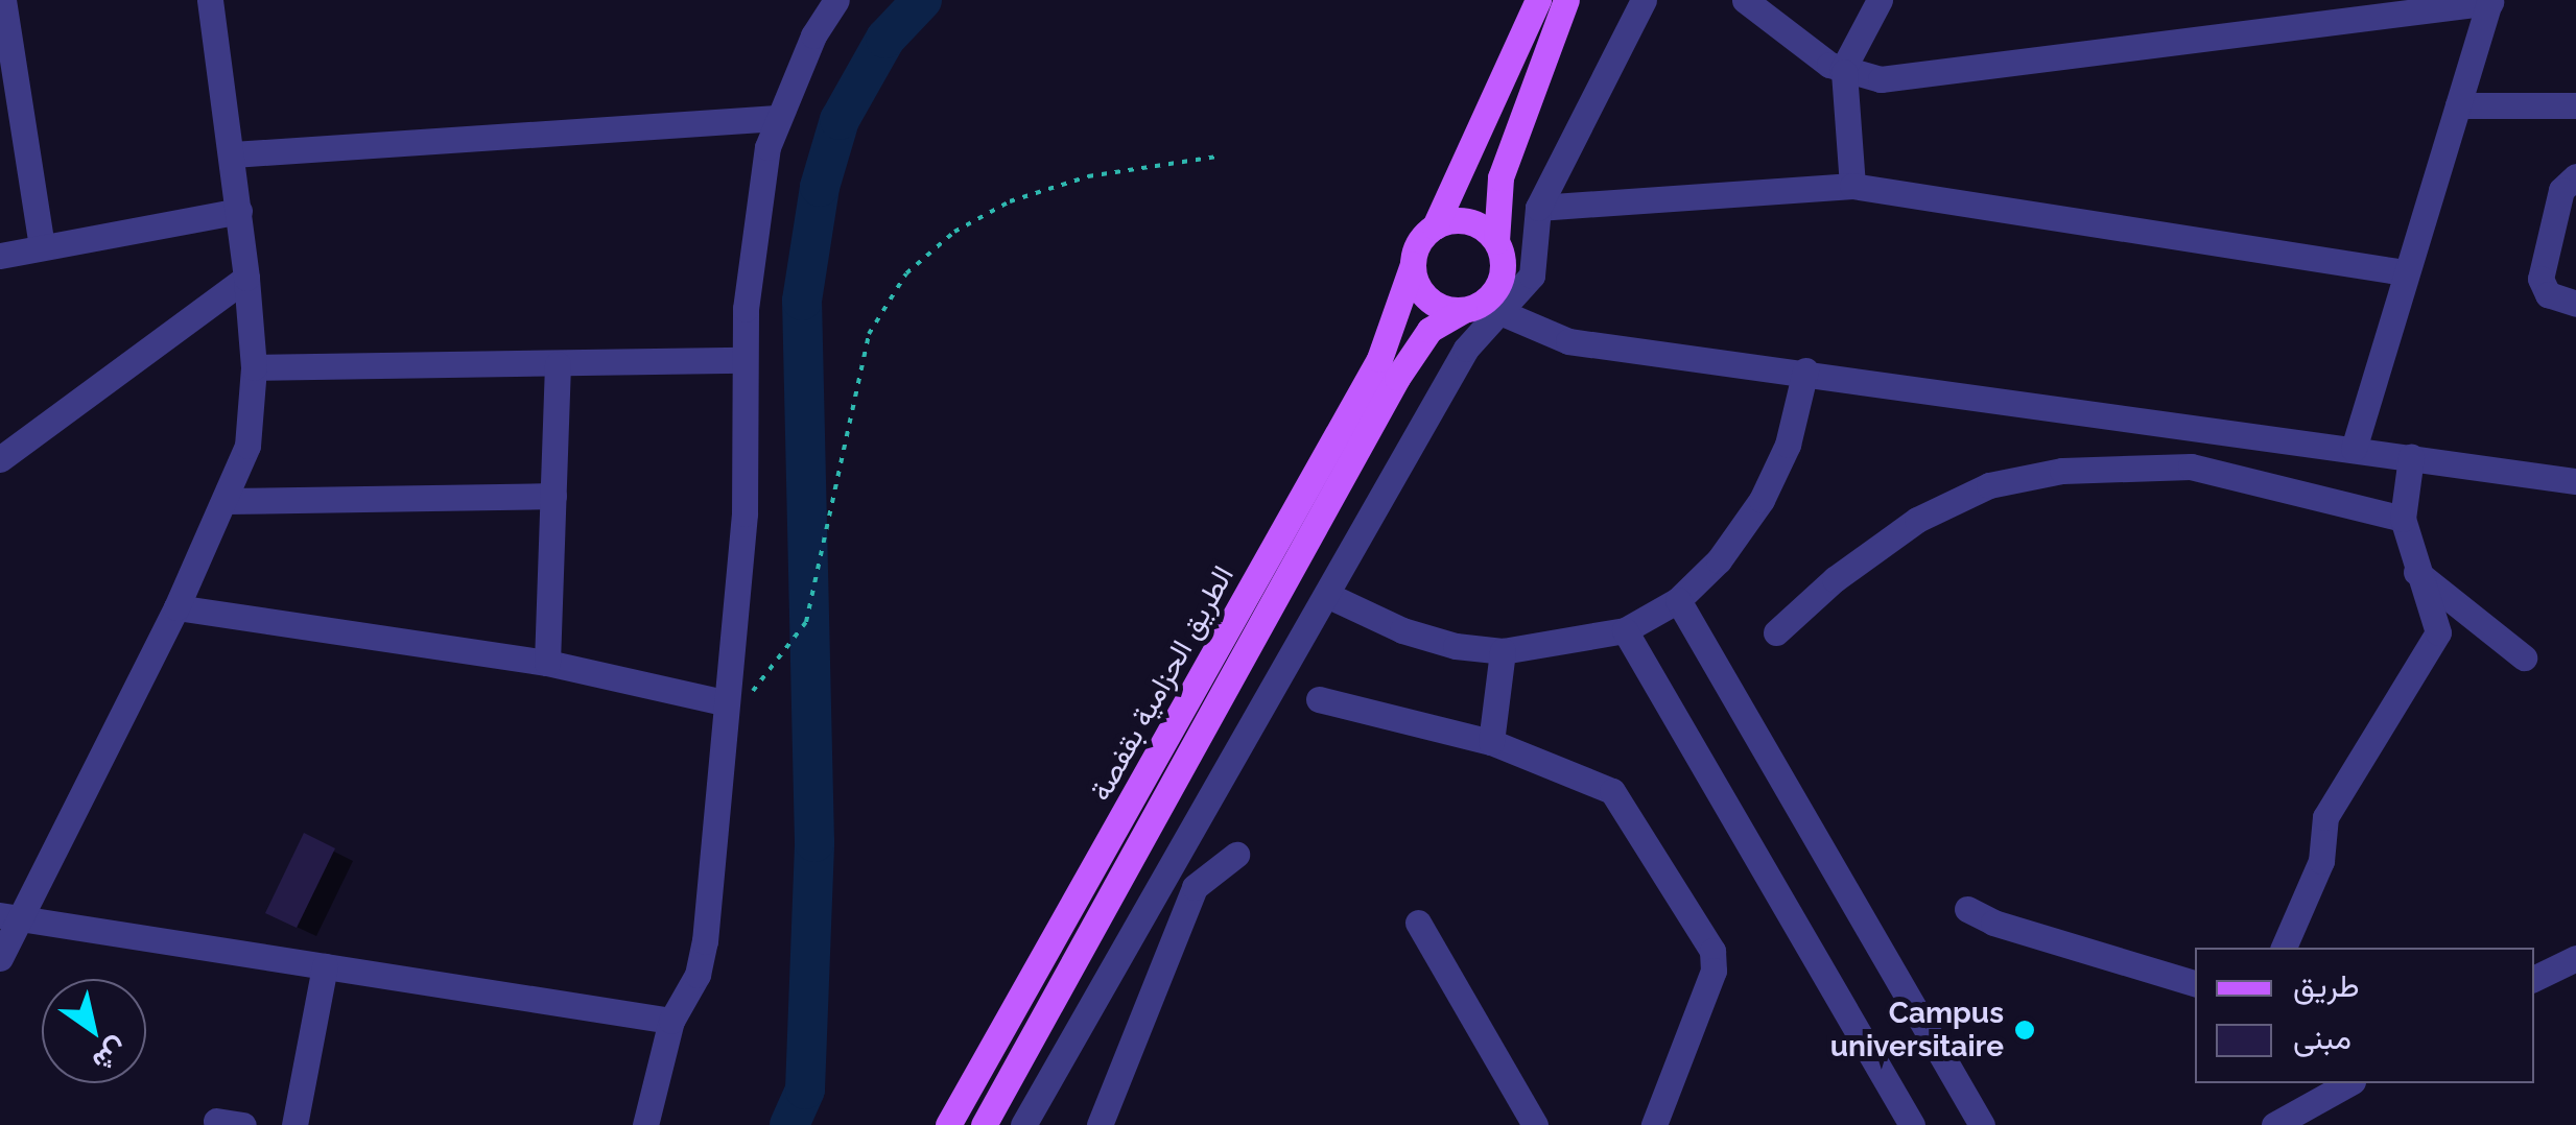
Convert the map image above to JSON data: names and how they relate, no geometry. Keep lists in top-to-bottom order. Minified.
{"streets":{"main road":["الطريق الحزامية بقفصة"]},"places":["Campus universitaire"],"legend":["طريق","مبنى"],"north":"bottom right"}
